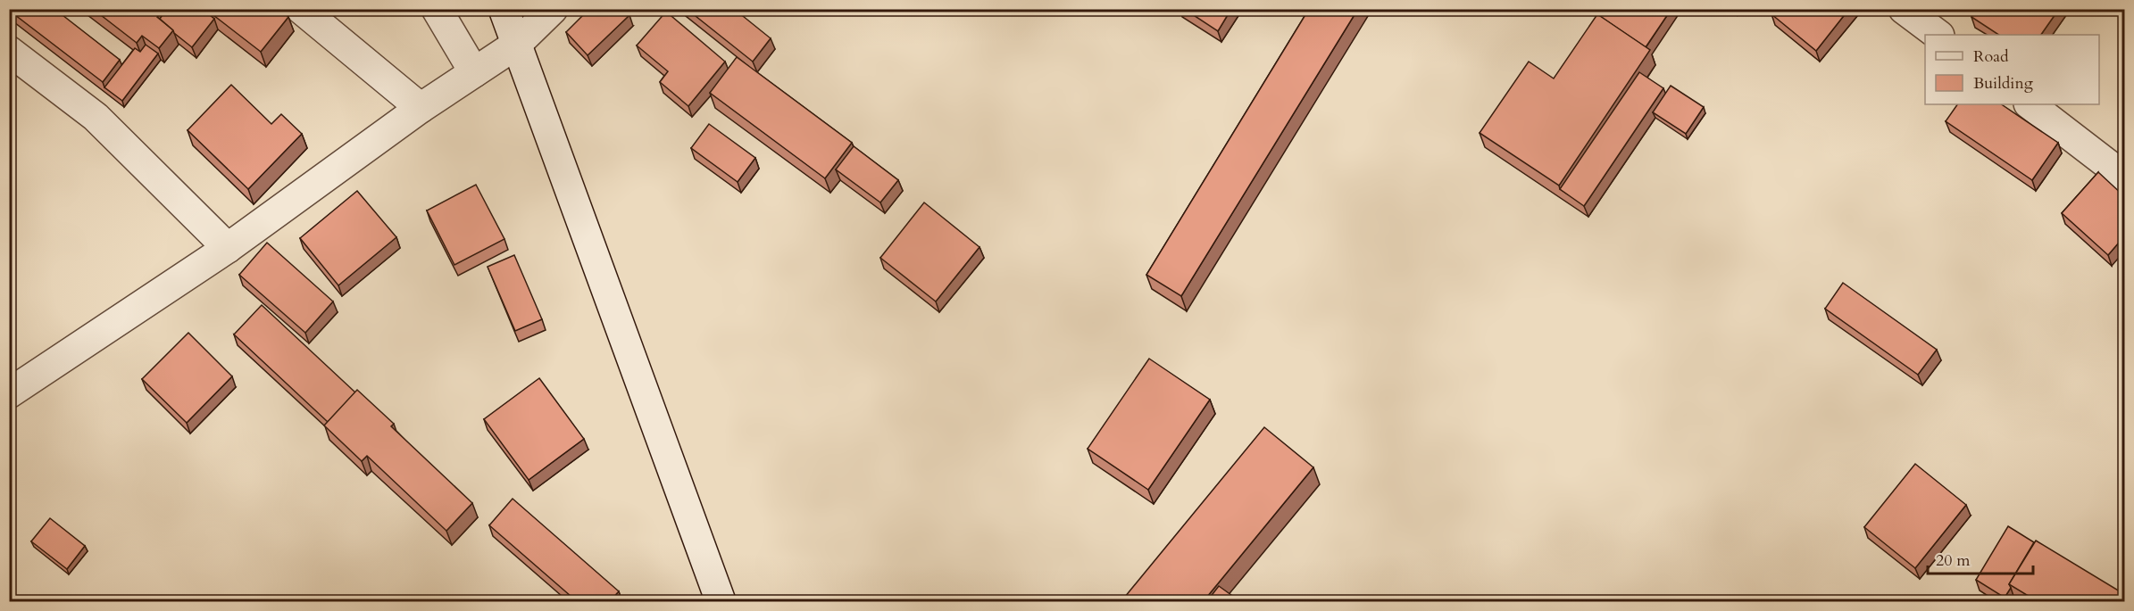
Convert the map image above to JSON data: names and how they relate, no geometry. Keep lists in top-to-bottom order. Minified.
{"legend":["Road","Building"],"scale_bar":"20 m"}
